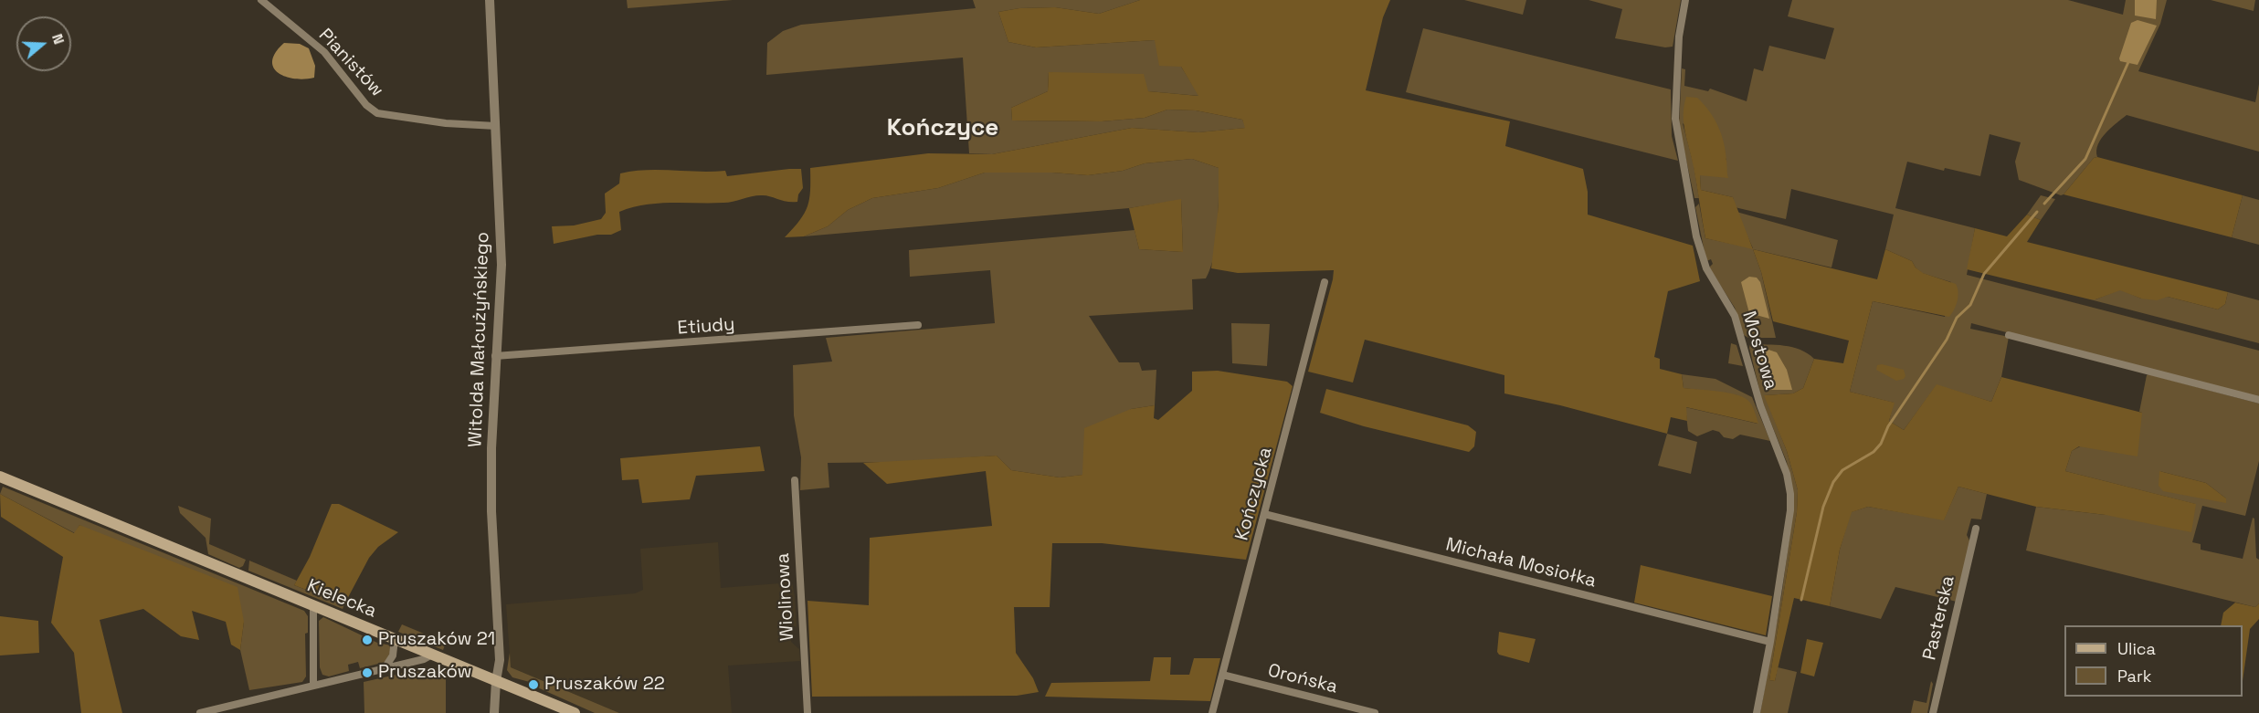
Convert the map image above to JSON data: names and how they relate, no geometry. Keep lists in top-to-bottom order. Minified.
{"streets":{"main road":["Kielecka"],"street":["Pianistów","Etiudy","Witolda Małcużyńskiego","Mostowa","Kończycka","Michała Mosiołka","Wiolinowa","Pasterska","Orońska"]},"crossings":[["Pianistów","Witolda Małcużyńskiego"],["Etiudy","Witolda Małcużyńskiego"],["Witolda Małcużyńskiego","Kielecka"],["Mostowa","Michała Mosiołka"],["Kończycka","Michała Mosiołka"],["Kończycka","Orońska"]],"districts":["Kończyce"],"places":["Pruszaków 21","Pruszaków","Pruszaków 22"],"legend":["Ulica","Park"],"north":"right"}
